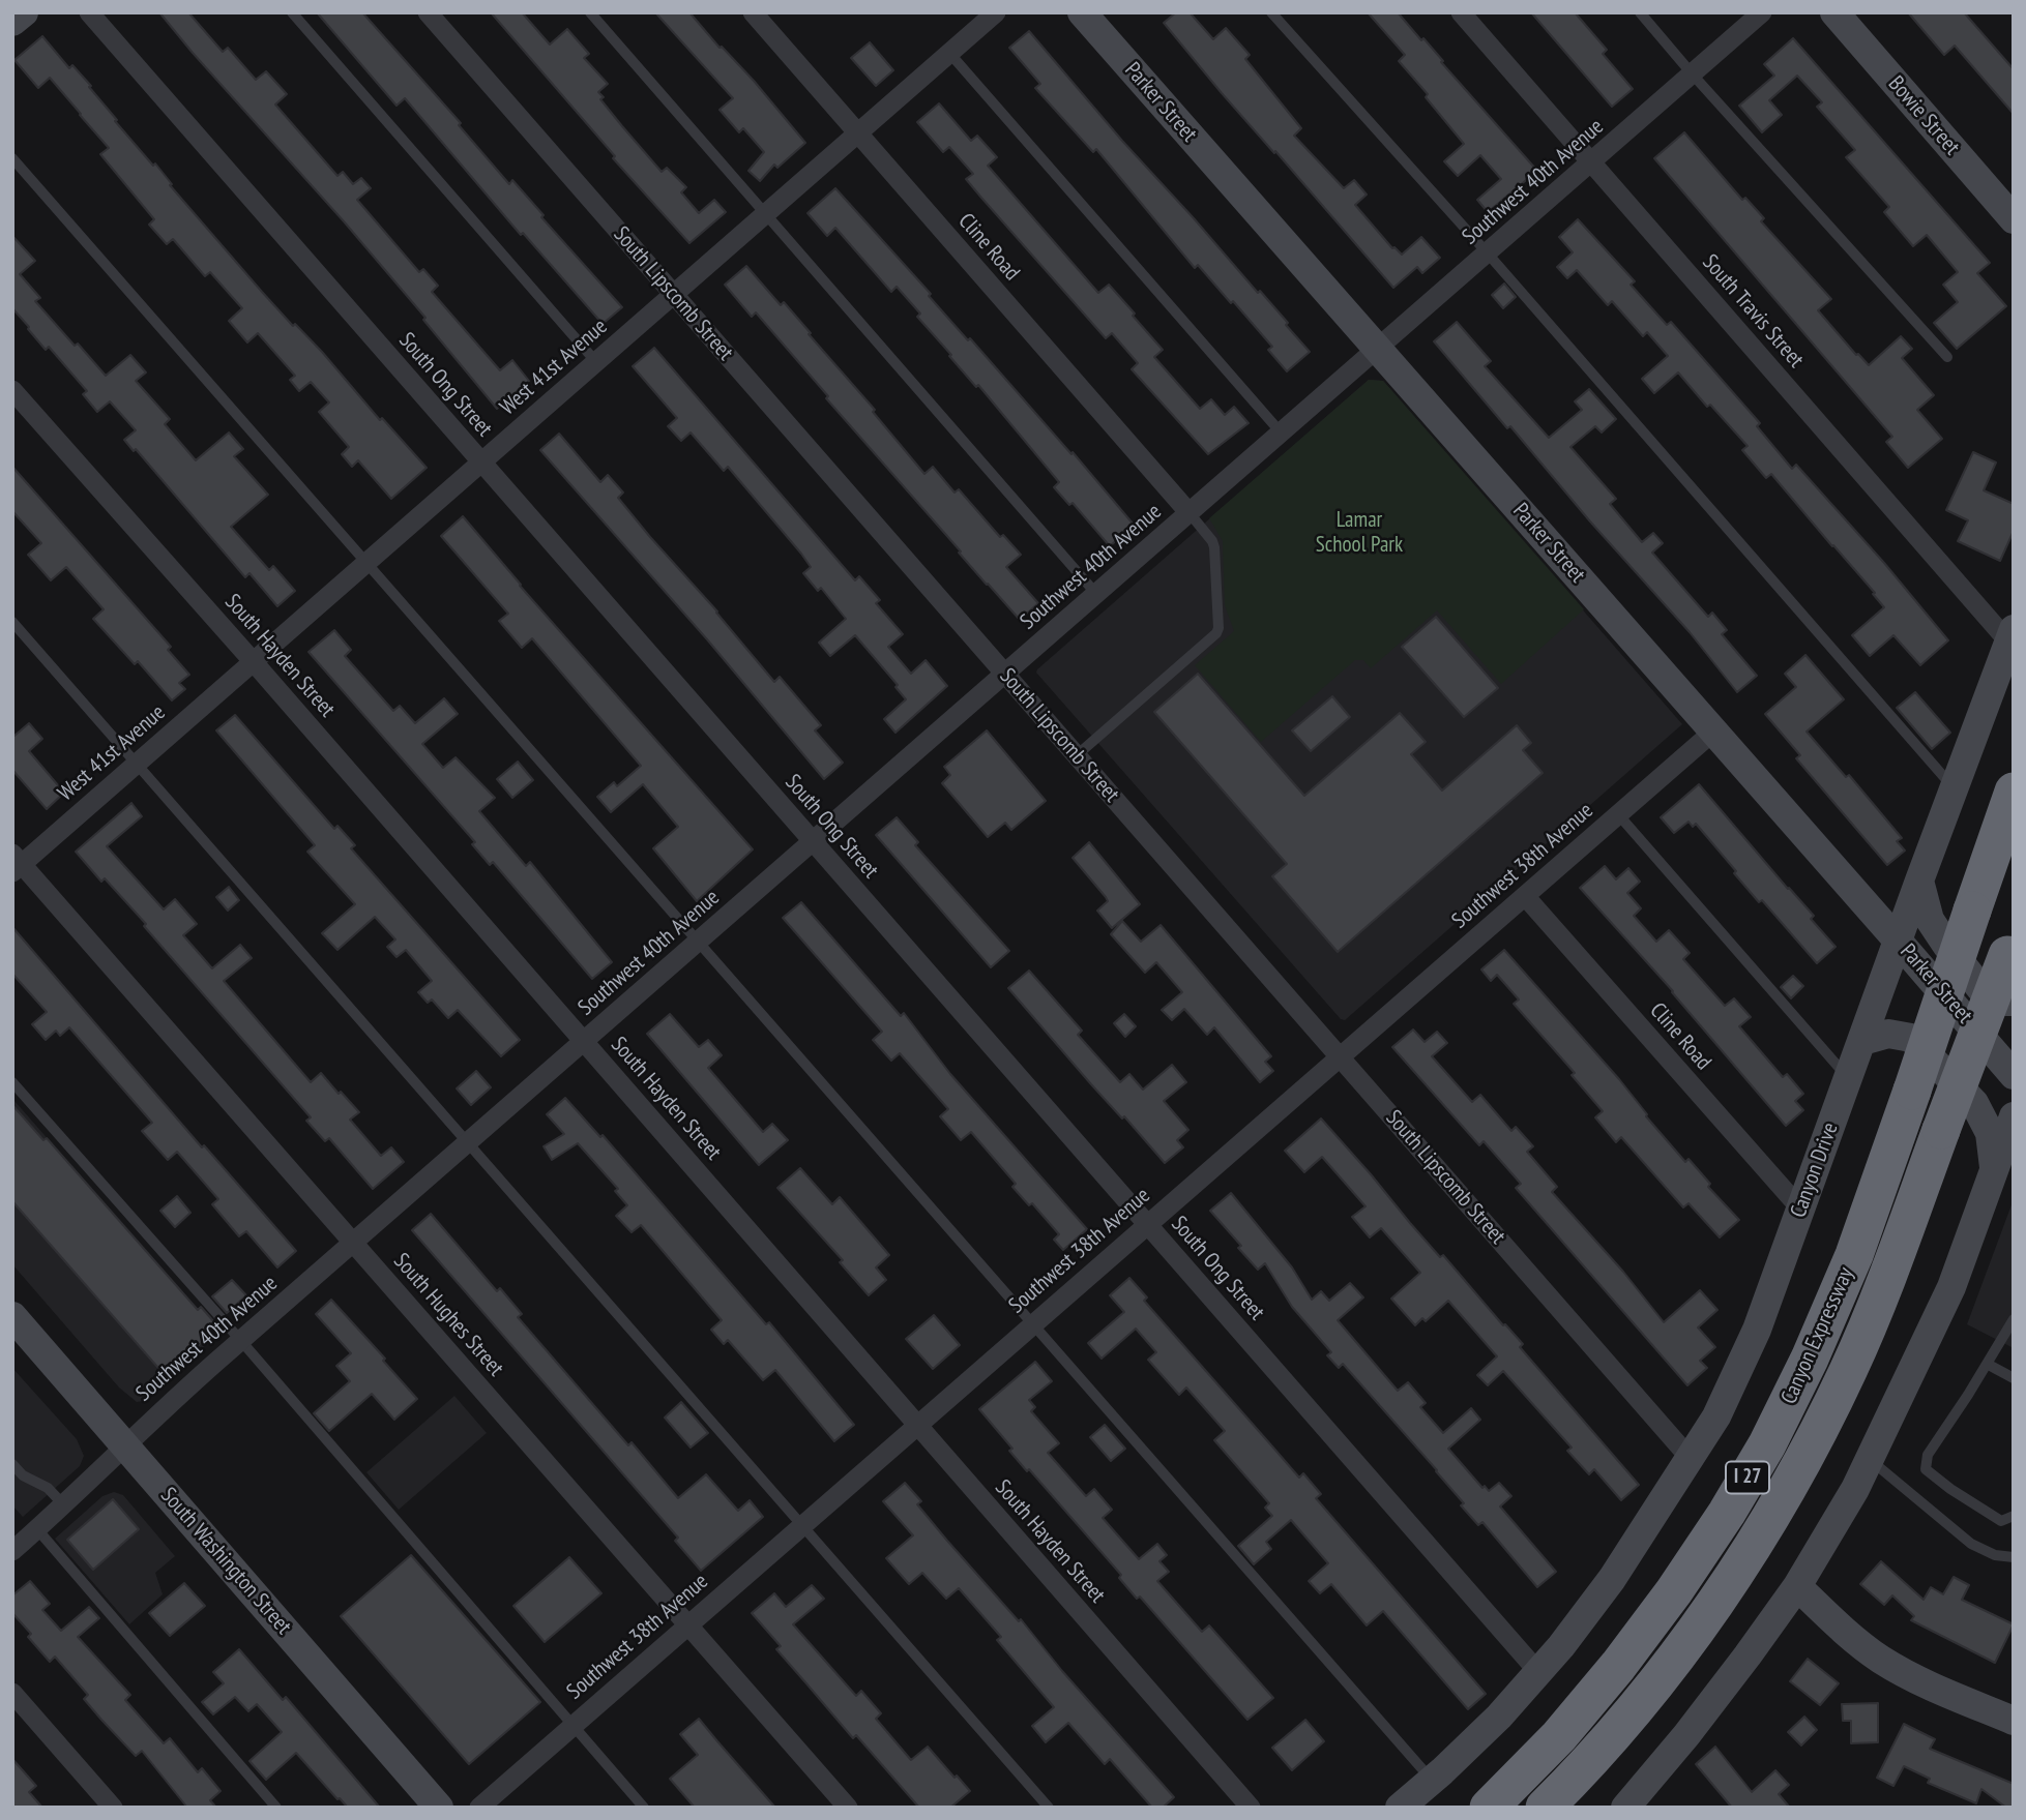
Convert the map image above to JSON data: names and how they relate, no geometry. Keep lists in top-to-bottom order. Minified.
{"streets":{"highway":["Canyon Expressway","I 27"],"main road":["Parker Street","Bowie Street","Canyon Drive","South Washington Street"],"street":["Southwest 40th Avenue","Cline Road","South Lipscomb Street","South Travis Street","West 41st Avenue","South Ong Street","South Hayden Street","Southwest 38th Avenue","South Hughes Street"]},"crossings":[["Parker Street","Southwest 40th Avenue"],["Parker Street","Southwest 38th Avenue"],["Parker Street","Canyon Drive"],["Southwest 40th Avenue","Cline Road"],["Southwest 40th Avenue","South Lipscomb Street"],["Southwest 40th Avenue","South Travis Street"],["Southwest 40th Avenue","South Ong Street"],["Southwest 40th Avenue","South Hayden Street"],["Southwest 40th Avenue","South Hughes Street"],["Southwest 40th Avenue","South Washington Street"],["Cline Road","West 41st Avenue"],["Cline Road","Southwest 38th Avenue"],["Cline Road","Canyon Drive"],["South Lipscomb Street","West 41st Avenue"],["South Lipscomb Street","Southwest 38th Avenue"],["South Lipscomb Street","Canyon Drive"],["South Travis Street","Canyon Drive"],["West 41st Avenue","South Ong Street"],["West 41st Avenue","South Hayden Street"],["West 41st Avenue","South Hughes Street"],["South Ong Street","Southwest 38th Avenue"],["South Ong Street","Canyon Drive"],["South Hayden Street","Southwest 38th Avenue"],["Southwest 38th Avenue","South Hughes Street"]],"parks":["Lamar School Park"]}
